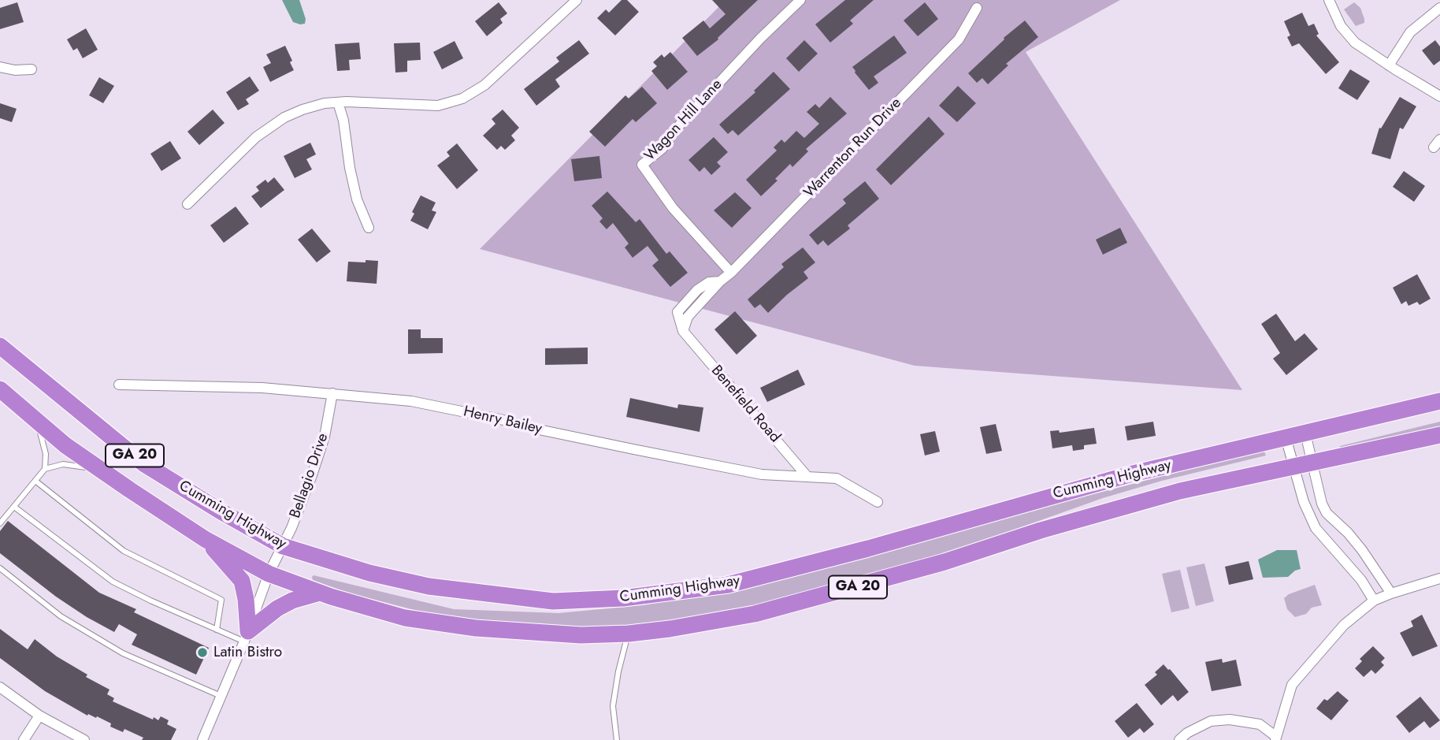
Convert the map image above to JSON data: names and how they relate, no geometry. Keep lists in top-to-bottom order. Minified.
{"streets":{"highway":["GA 20","Cumming Highway"],"street":["Wagon Hill Lane","Warrenton Run Drive","Benefield Road","Henry Bailey","Bellagio Drive"]},"crossings":[["Wagon Hill Lane","Warrenton Run Drive"],["Warrenton Run Drive","Benefield Road"],["Benefield Road","Henry Bailey"],["Henry Bailey","Bellagio Drive"],["Bellagio Drive","Cumming Highway"]],"places":["Latin Bistro"]}
